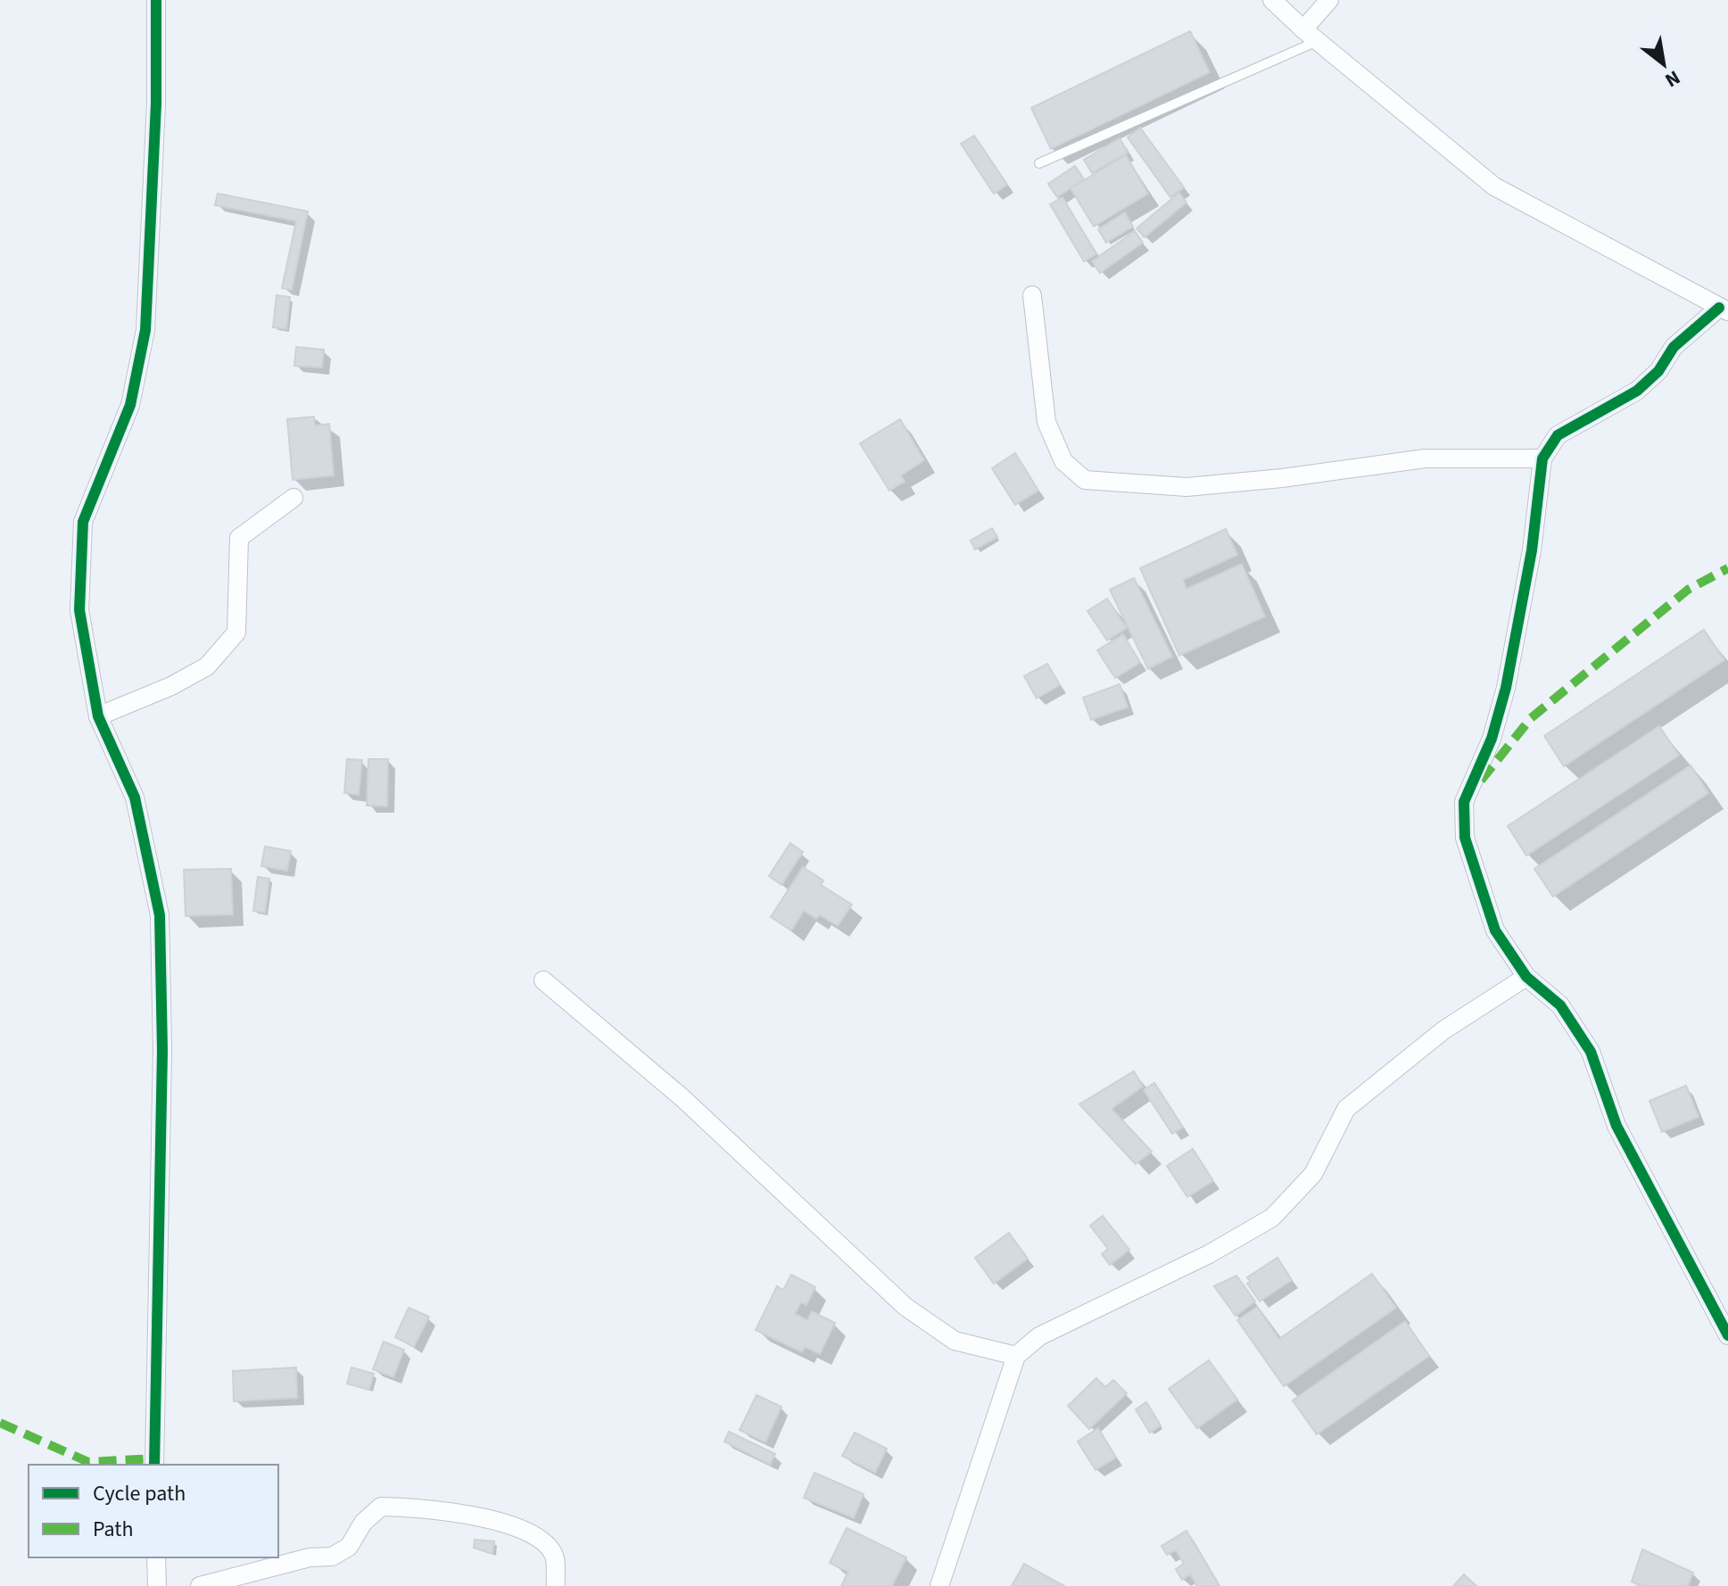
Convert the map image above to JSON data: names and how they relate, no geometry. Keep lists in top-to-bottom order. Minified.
{"legend":["Cycle path","Path"],"north":"bottom right"}
